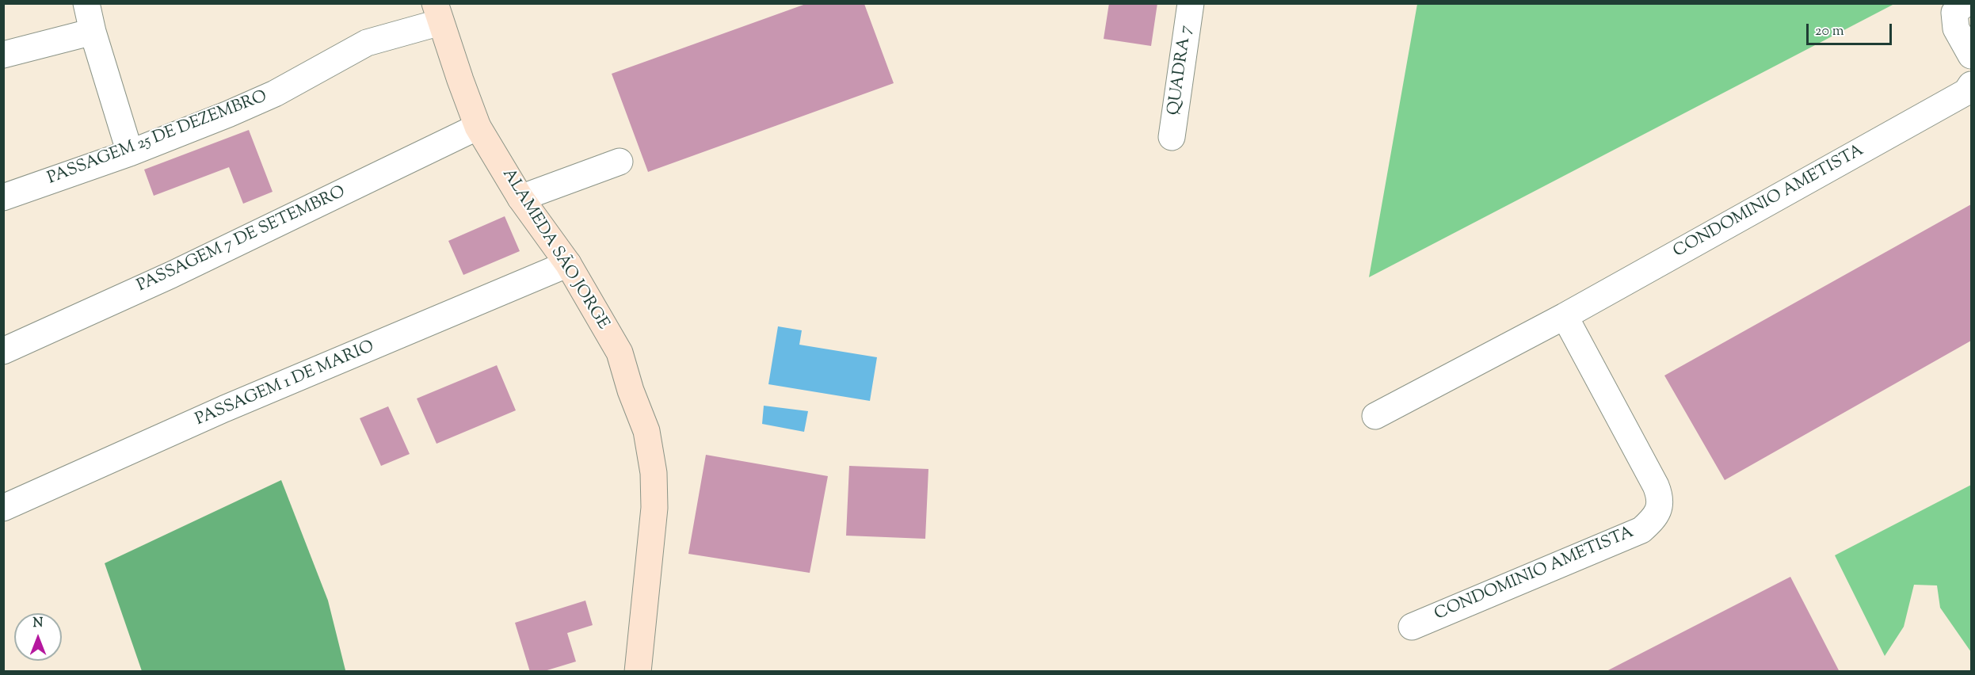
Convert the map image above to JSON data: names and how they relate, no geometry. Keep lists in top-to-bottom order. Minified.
{"streets":{"street":["QUADRA 7","PASSAGEM 25 DE DEZEMBRO","CONDOMINIO AMETISTA","PASSAGEM 7 DE SETEMBRO","ALAMEDA SÃO JORGE","PASSAGEM 1 DE MARIO"]},"crossings":[["PASSAGEM 25 DE DEZEMBRO","ALAMEDA SÃO JORGE"],["PASSAGEM 7 DE SETEMBRO","ALAMEDA SÃO JORGE"],["ALAMEDA SÃO JORGE","PASSAGEM 1 DE MARIO"]],"scale_bar":"20 m","north":"top"}
